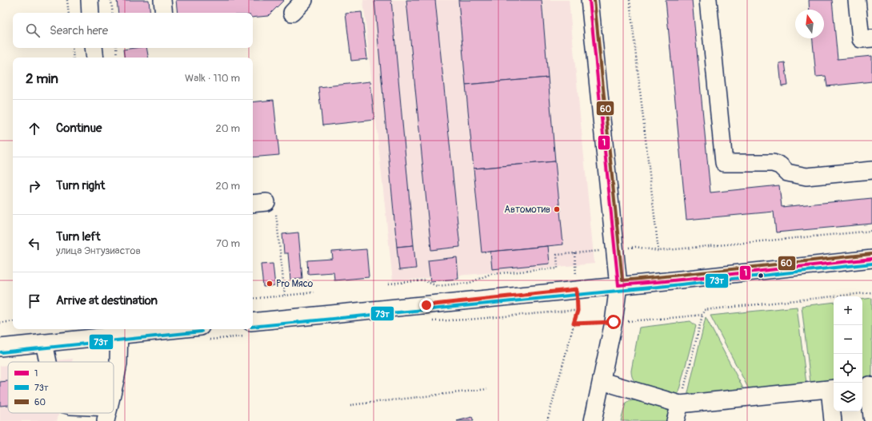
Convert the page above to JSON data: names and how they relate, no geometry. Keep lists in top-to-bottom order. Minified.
{"places":["Автомотив","Pro Мясо"],"lines":["transit line 1","transit line 60","transit line 73т"],"legend":["1","73т","60"],"north":"top","page":{"search":"Search here","heading":["2 min","Walk · 110 m"],"list":[["Continue","20 m"],["Turn right","20 m"],["Turn left","улица Энтузиастов","70 m"],"Arrive at destination"],"map_buttons":["+","−"]}}
